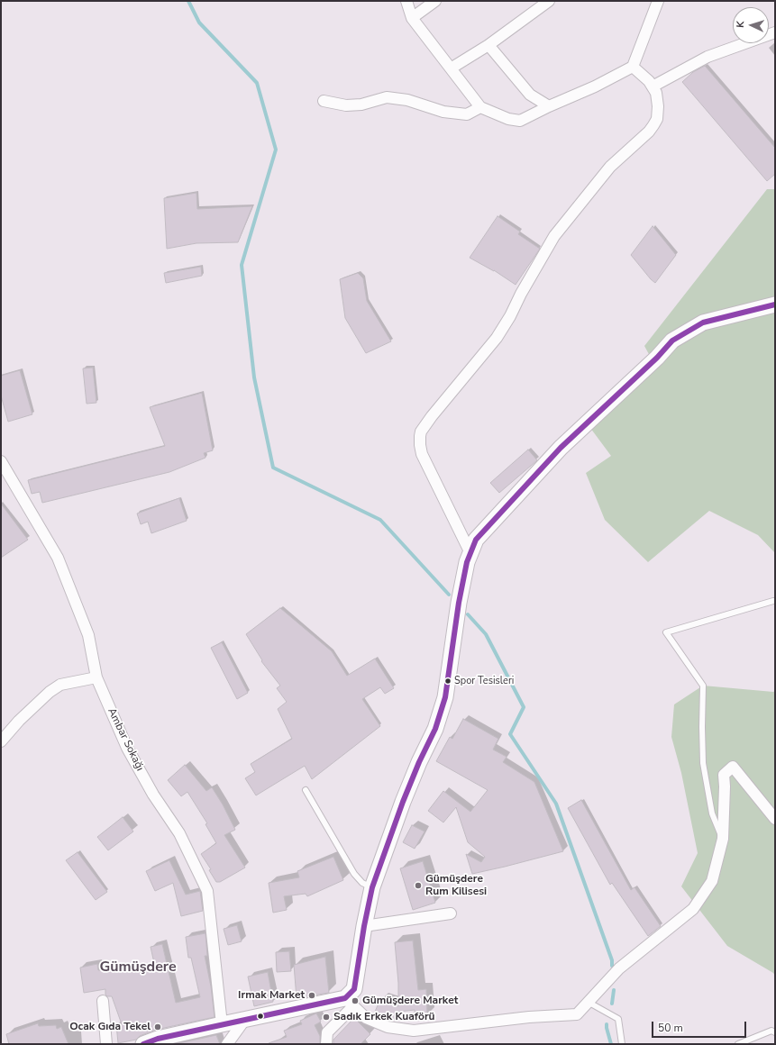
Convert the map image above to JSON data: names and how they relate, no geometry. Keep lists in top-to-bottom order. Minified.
{"streets":{"street":["Ambar Sokağı"]},"districts":["Gümüşdere"],"places":["Spor Tesisleri","Gümüşdere Rum Kilisesi","Irmak Market","Gümüşdere Market","Sadık Erkek Kuaförü","Ocak Gıda Tekel"],"scale_bar":"50 m","north":"left"}
